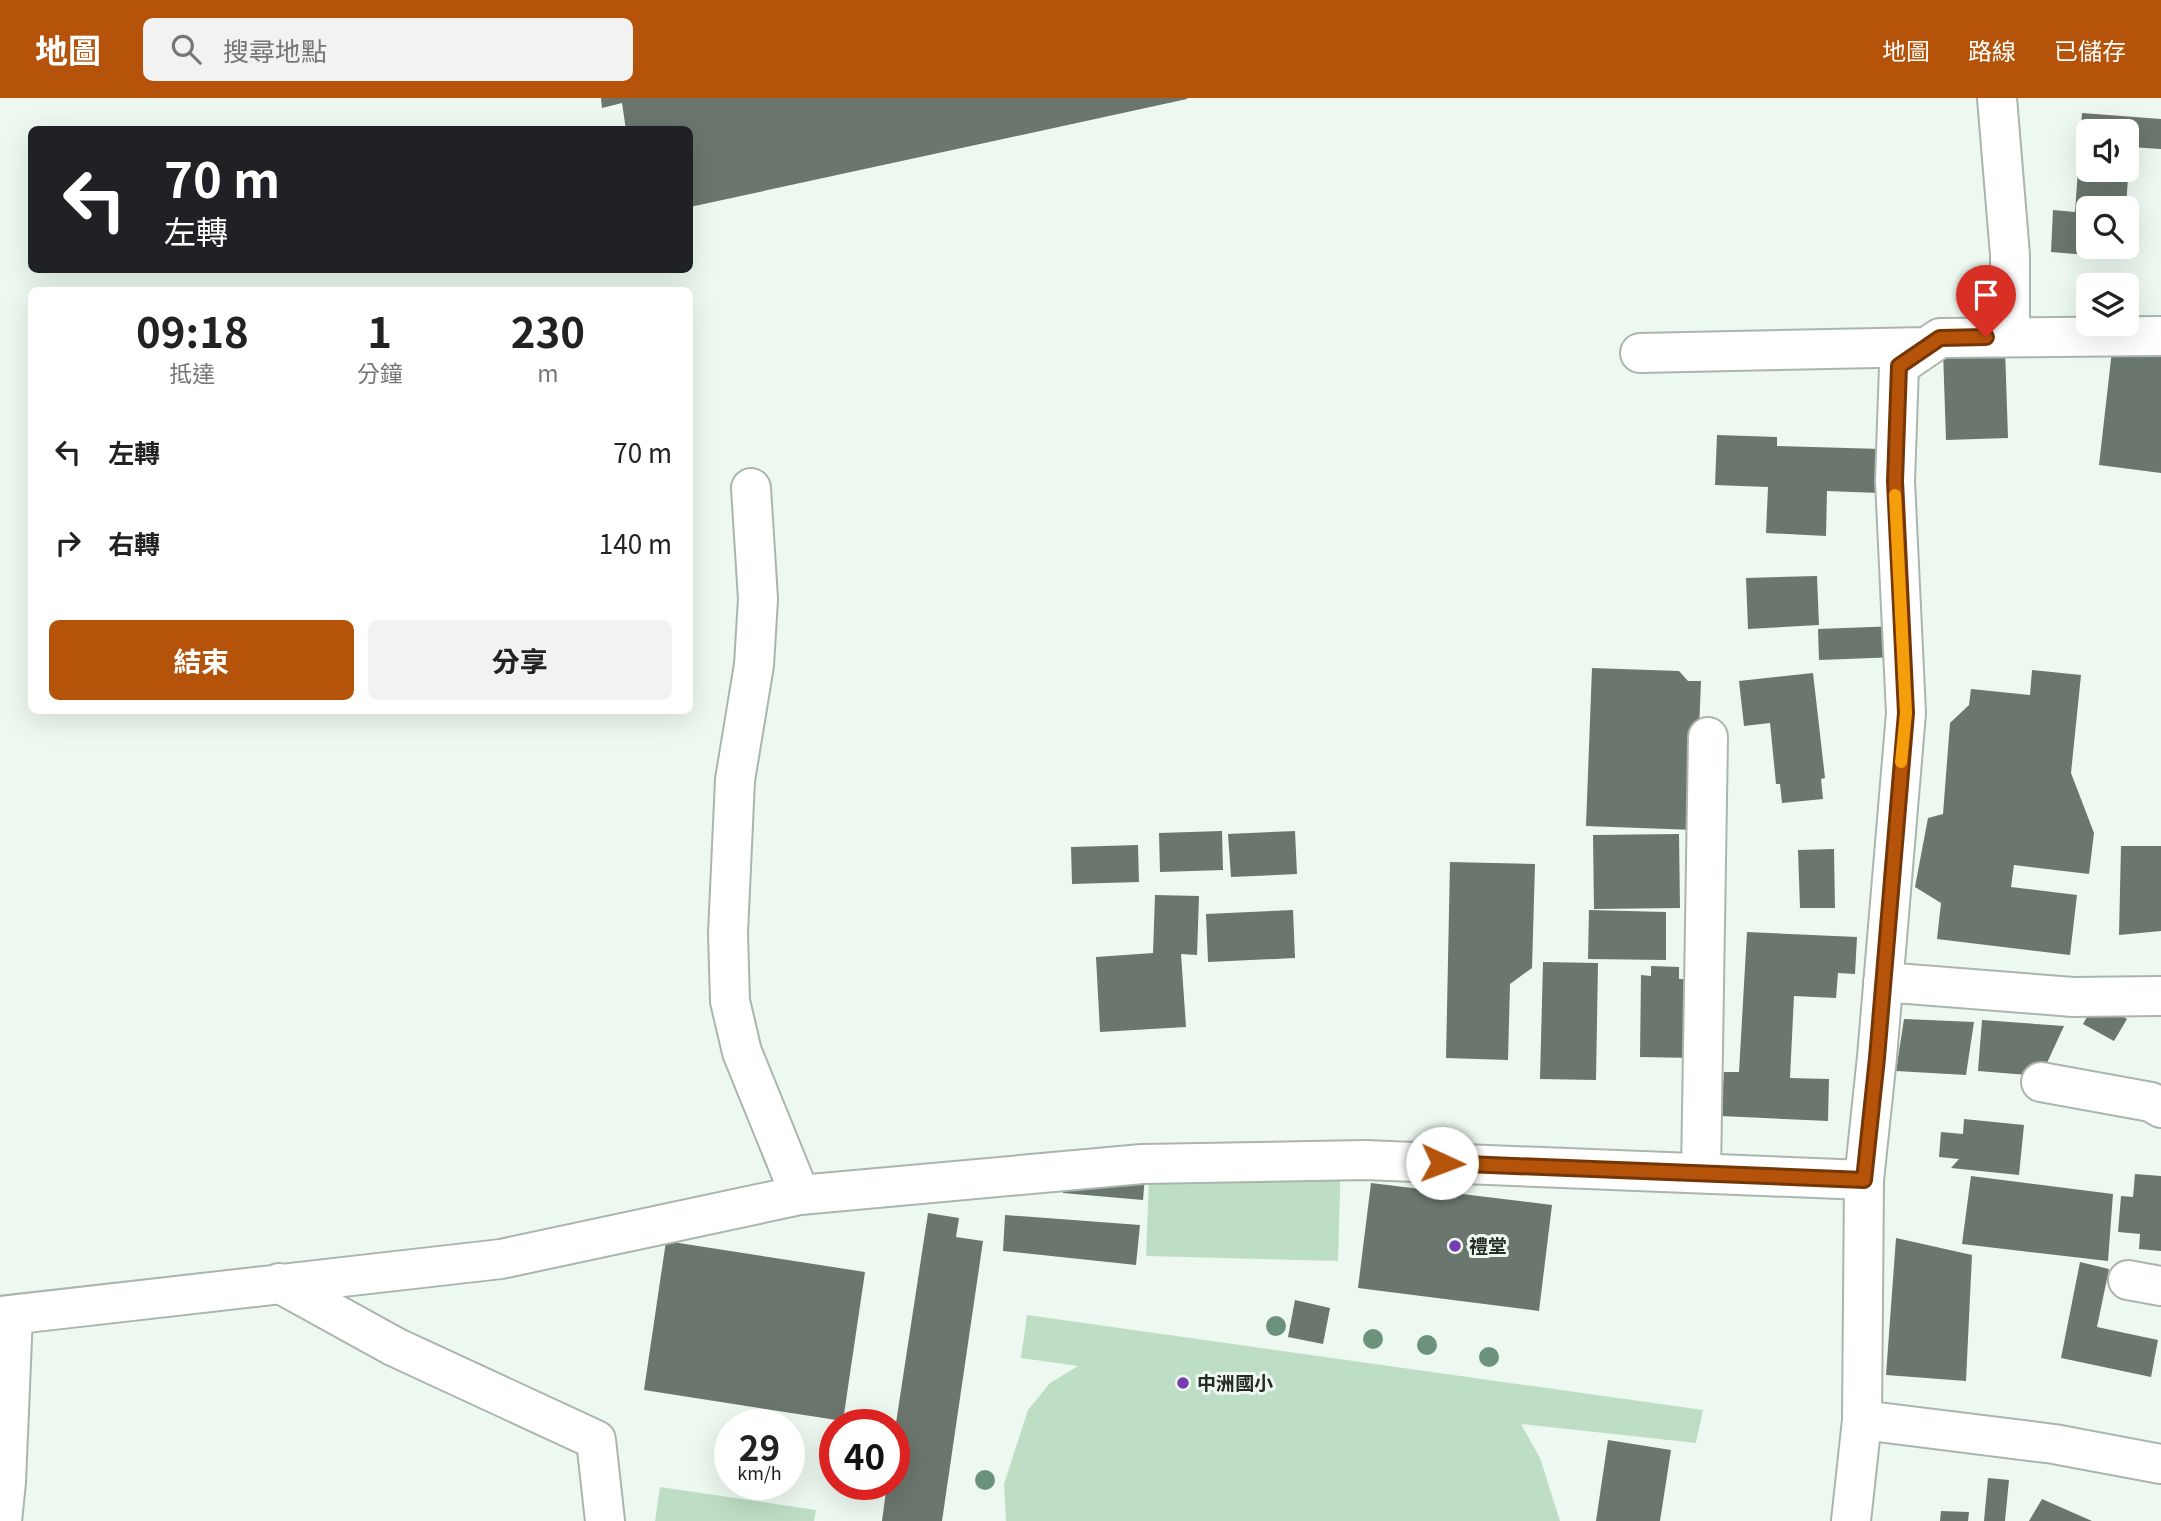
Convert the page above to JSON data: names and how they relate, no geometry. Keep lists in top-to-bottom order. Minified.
{"places":["禮堂","中洲國小"],"page":{"header":"地圖","search":"搜尋地點","nav":["地圖","路線","已儲存"],"turn":["70 m","左轉"],"eta":["09:18","抵達","1","分鐘","230","m"],"list":[{"name":"左轉","value":"70 m"},{"name":"右轉","value":"140 m"}],"buttons":["結束","分享"],"speed":"29 km/h","limit":"40"}}
